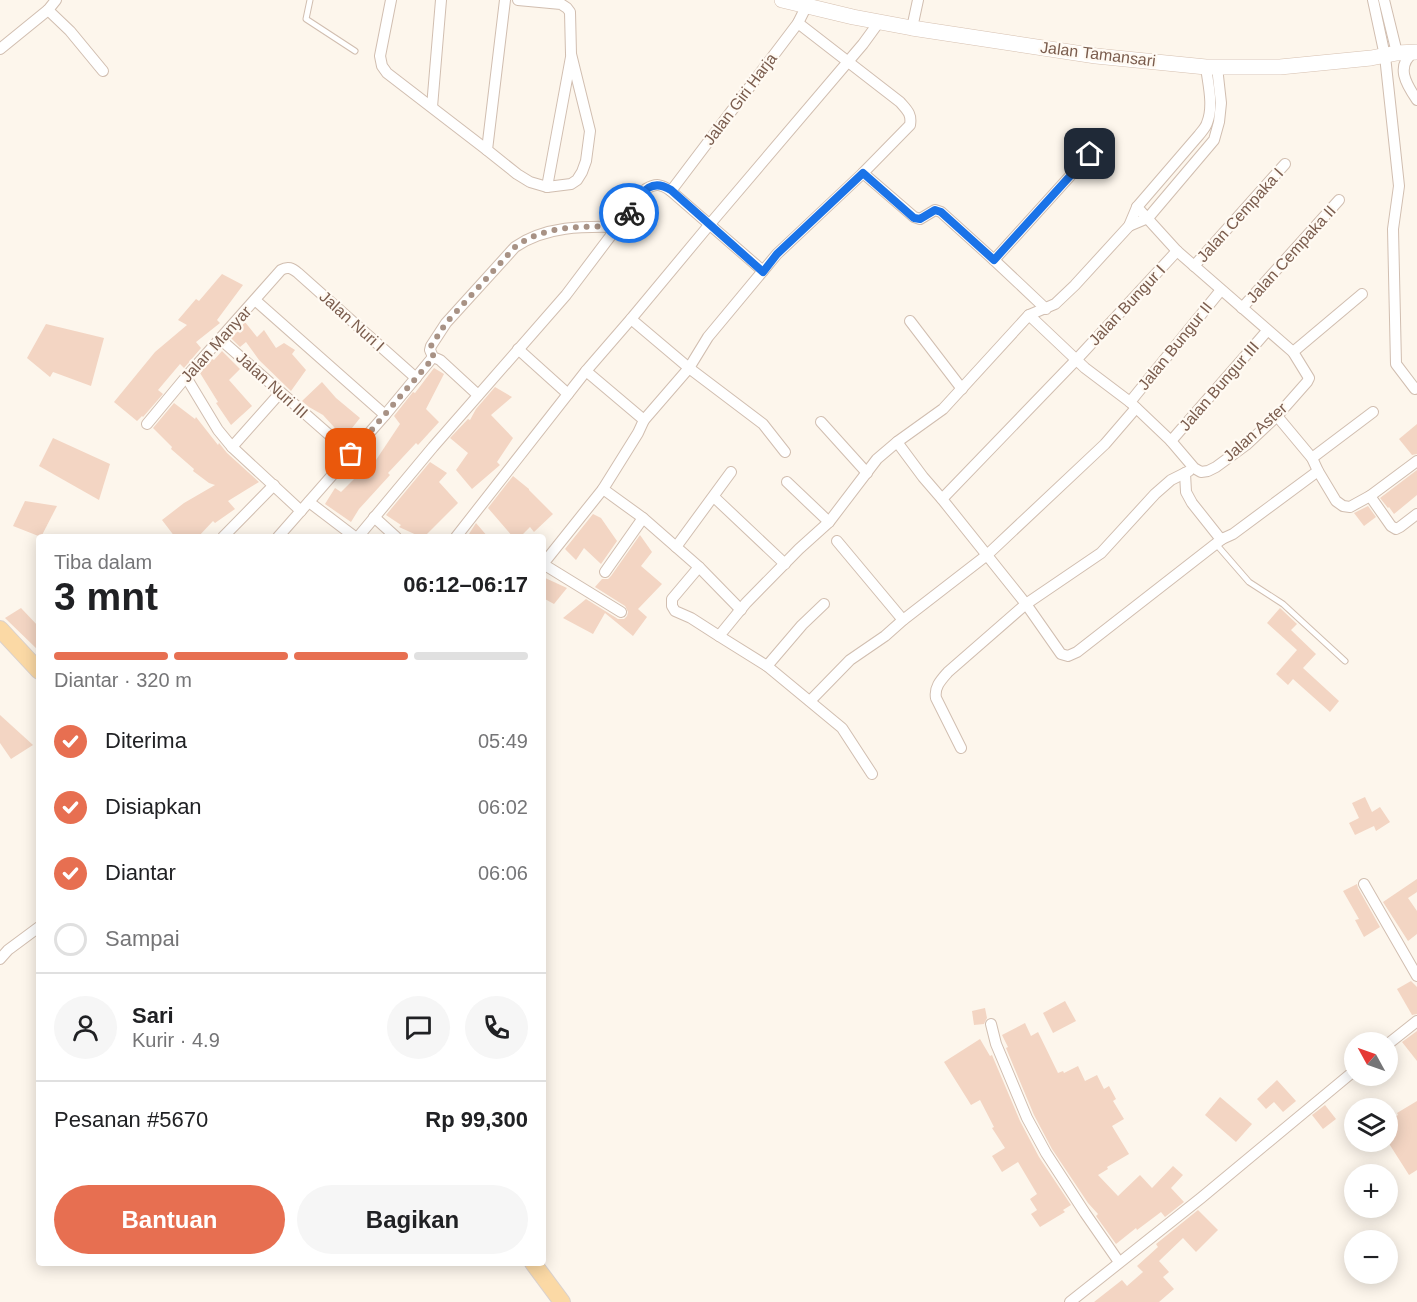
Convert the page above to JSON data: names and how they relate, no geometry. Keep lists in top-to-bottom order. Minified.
{"streets":{"main road":["Jalan Tamansari"],"street":["Jalan Giri Harja","Jalan Cempaka I","Jalan Cempaka II","Jalan Bungur I","Jalan Nuri I","Jalan Manyar","Jalan Bungur II","Jalan Nuri III","Jalan Bungur III","Jalan Aster"]},"crossings":[["Jalan Tamansari","Jalan Giri Harja"],["Jalan Nuri I","Jalan Manyar"],["Jalan Manyar","Jalan Nuri III"]],"north":"top left","page":{"heading":["3 mnt","Tiba dalam","06:12–06:17"],"panel":["Sari","Kurir · 4.9","Pesanan #5670","Rp 99,300"],"bar":"Diantar · 320 m","list":[["Diterima","05:49"],["Disiapkan","06:02"],["Diantar","06:06"],"Sampai"],"map_buttons":["+","−"],"buttons":["Bantuan","Bagikan"]}}
